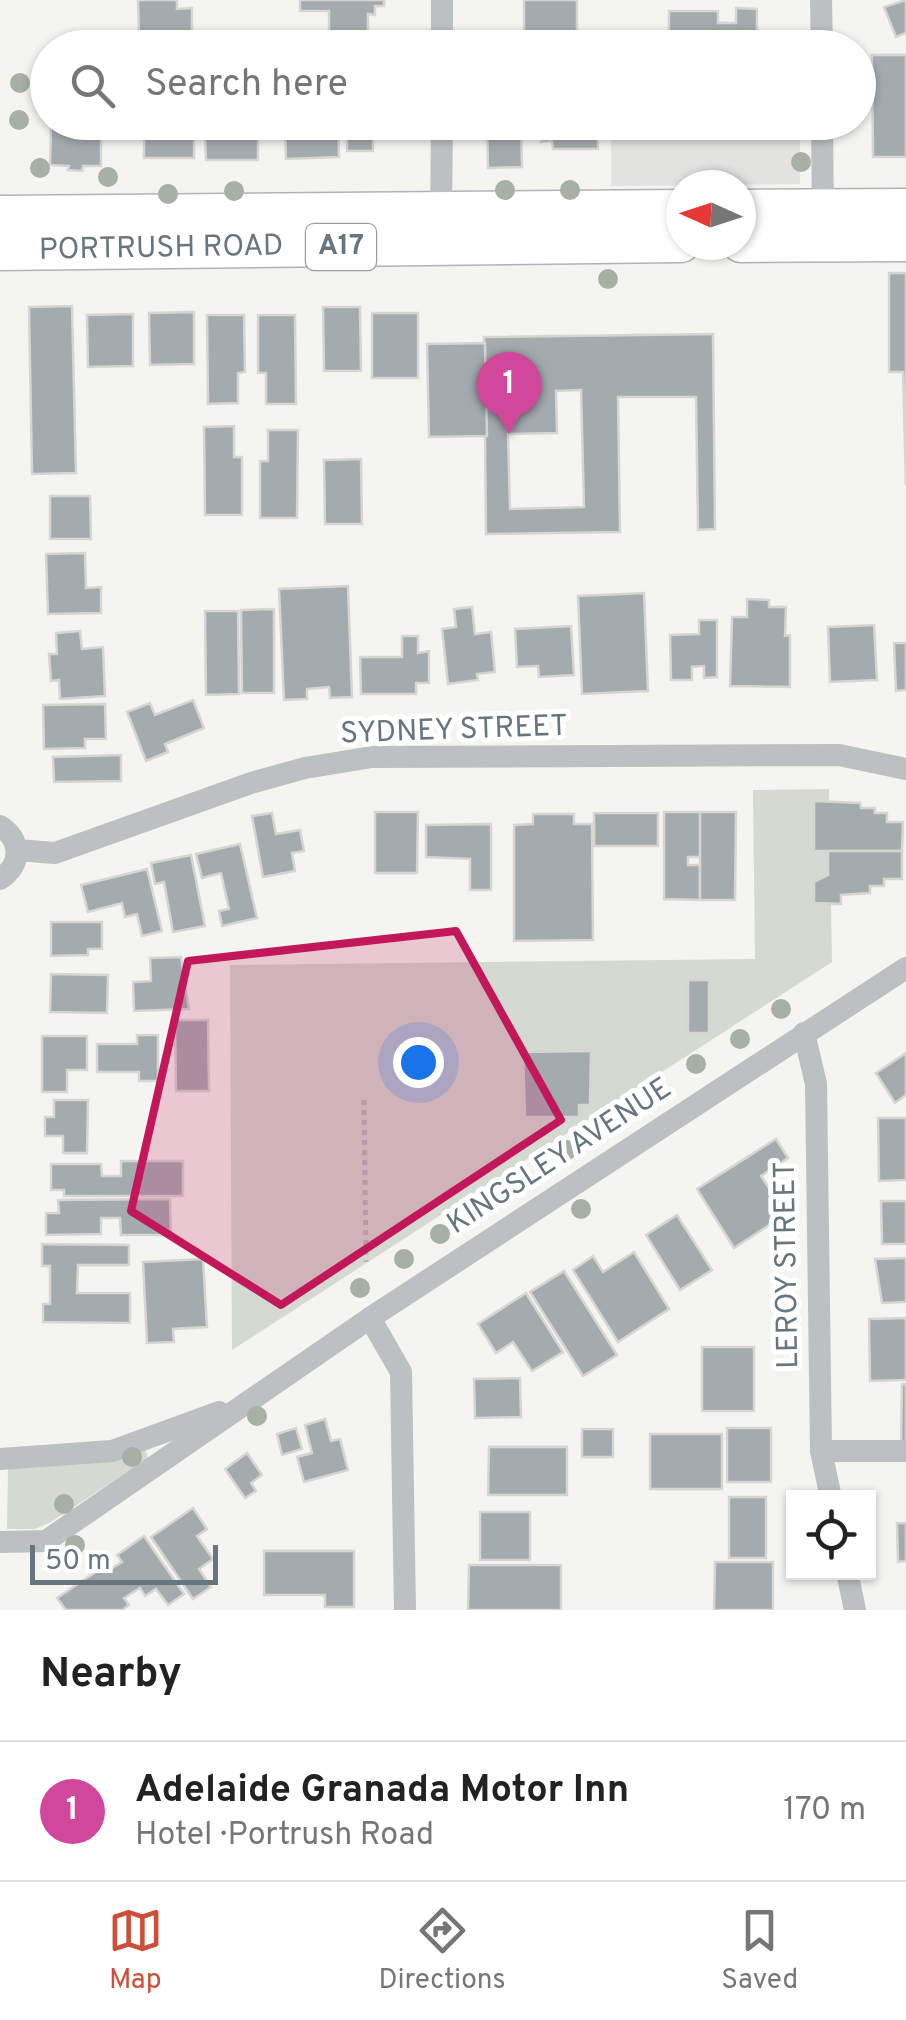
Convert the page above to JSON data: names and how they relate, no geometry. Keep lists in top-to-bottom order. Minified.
{"streets":{"highway":["A17","PORTRUSH ROAD"],"street":["SYDNEY STREET","KINGSLEY AVENUE","LEROY STREET"]},"crossings":[["KINGSLEY AVENUE","LEROY STREET"]],"scale_bar":"50 m","north":"left","page":{"search":"Search here","pins":"1","scale":"50 m","heading":"Nearby","list":[{"mark":"1","name":"Adelaide Granada Motor Inn","note":"Hotel · Portrush Road","value":"170 m"}],"nav":["Map","Directions","Saved"]}}
